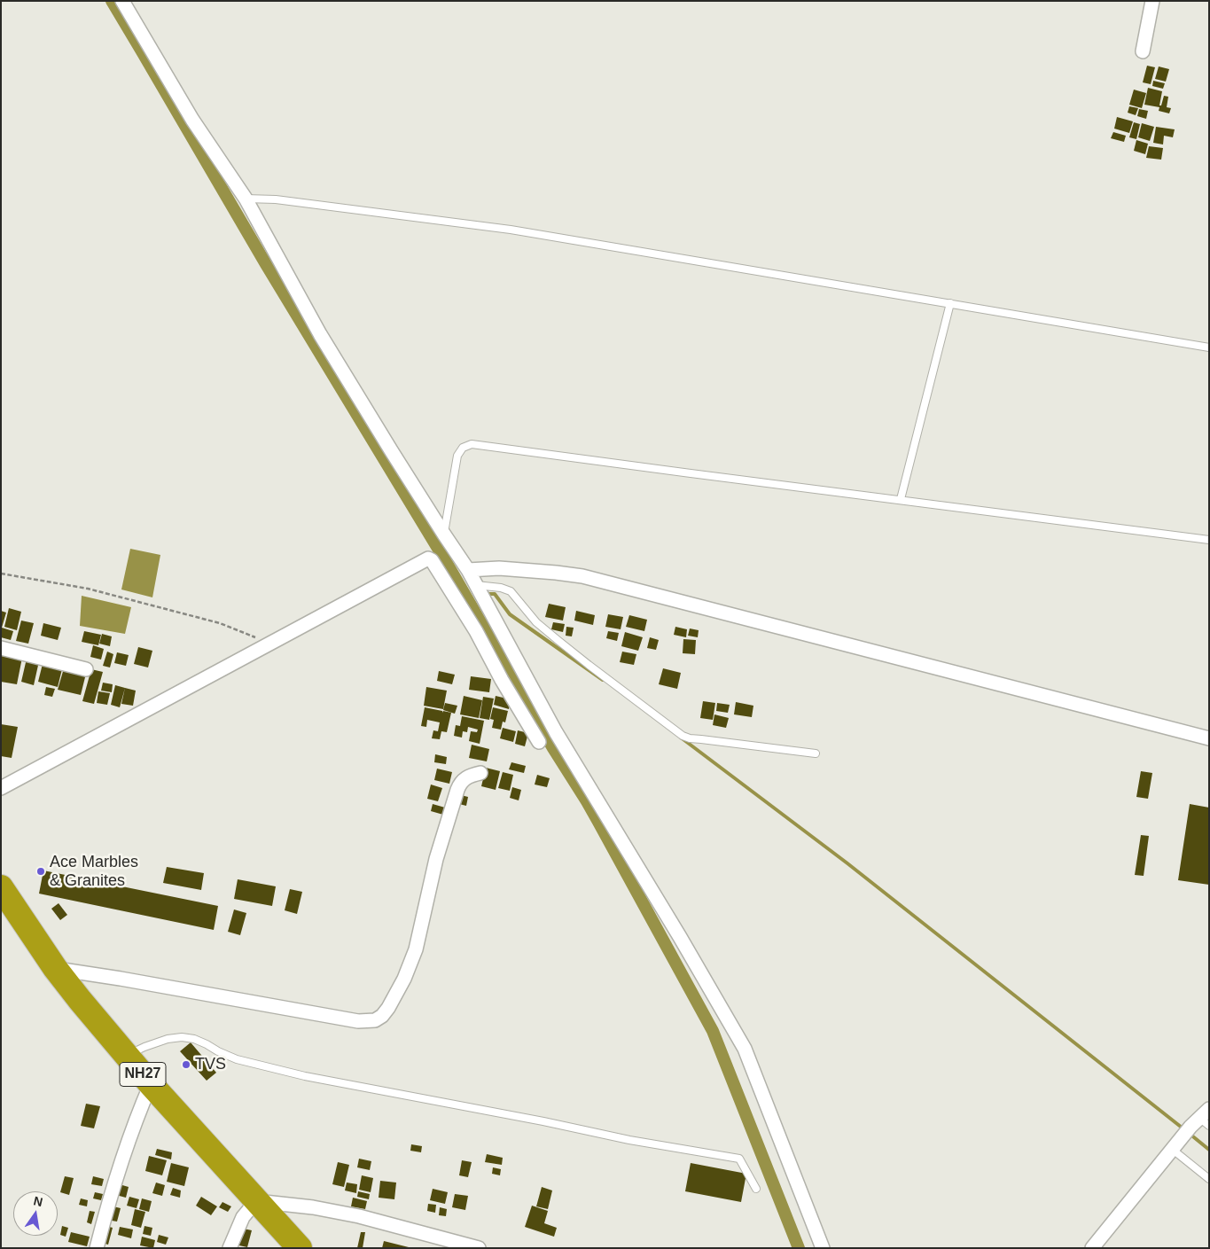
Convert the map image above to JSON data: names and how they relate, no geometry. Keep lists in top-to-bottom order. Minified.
{"streets":{"highway":["NH27"]},"places":["Ace Marbles & Granites","TVS"],"north":"top"}
